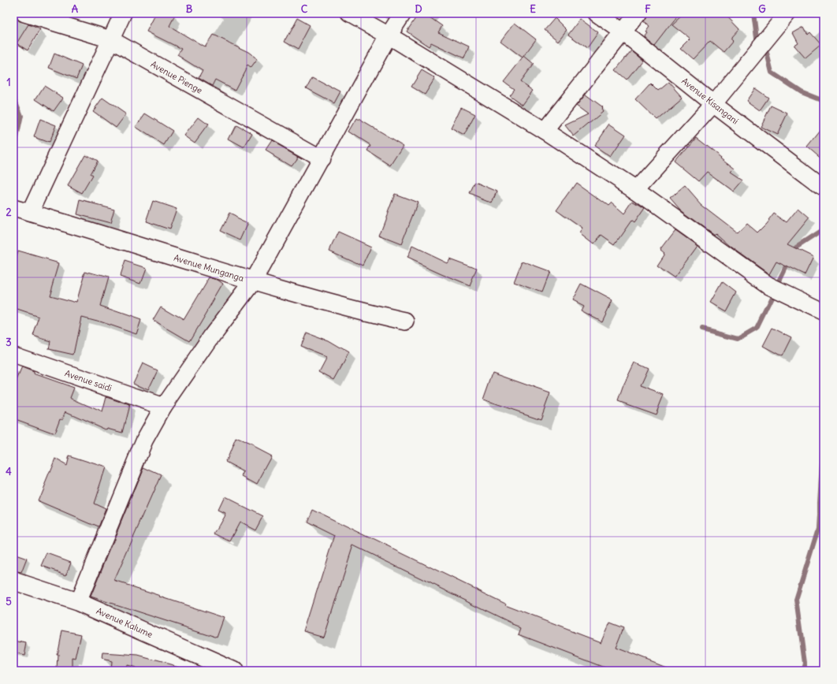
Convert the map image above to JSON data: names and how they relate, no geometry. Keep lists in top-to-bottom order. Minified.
{"streets":{"street":["Avenue Pienge","Avenue Kisangani","Avenue Munganga","Avenue saidi","Avenue Kalume"]},"grid":{"columns":["A","B","C","D","E","F","G"],"rows":["1","2","3","4","5"]}}
